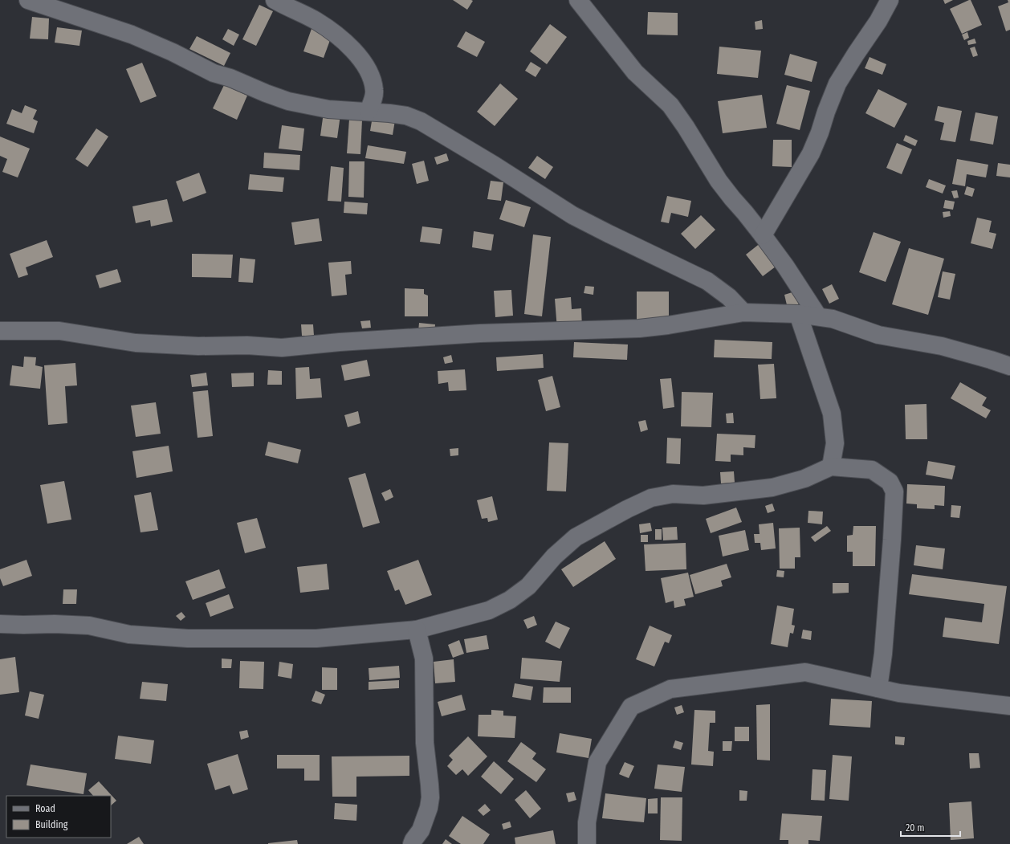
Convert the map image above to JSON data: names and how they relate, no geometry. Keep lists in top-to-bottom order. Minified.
{"legend":["Road","Building"],"scale_bar":"20 m"}
